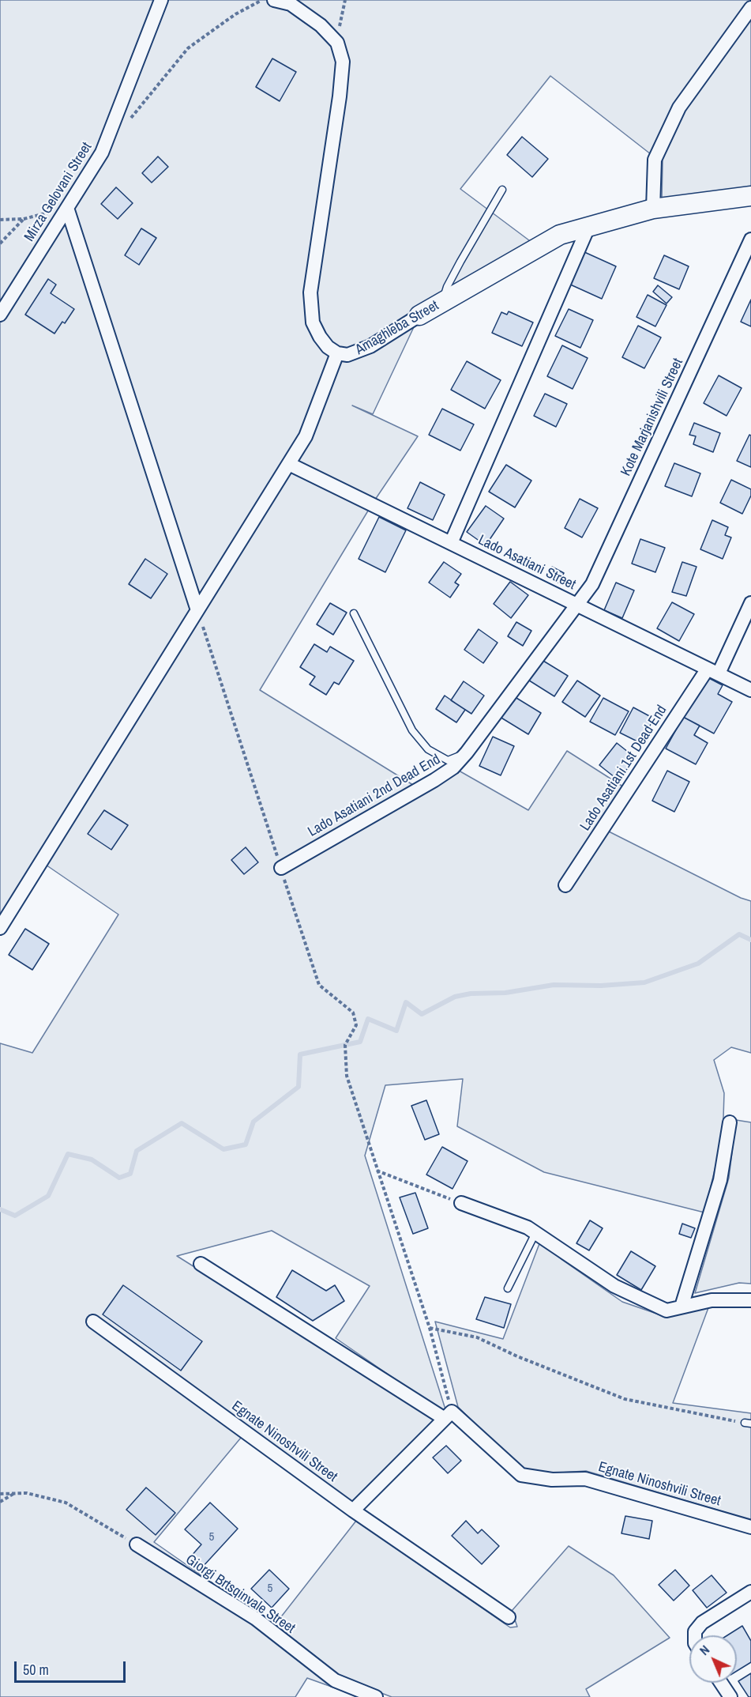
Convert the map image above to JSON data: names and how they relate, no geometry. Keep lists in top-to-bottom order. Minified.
{"streets":{"street":["Mirza Gelovani Street","Amaghleba Street","Kote Marjanishvili Street","Lado Asatiani Street","Lado Asatiani 1st Dead End","Lado Asatiani 2nd Dead End","Egnate Ninoshvili Street","Giorgi Brtsqinvale Street"]},"crossings":[["Kote Marjanishvili Street","Lado Asatiani Street"],["Kote Marjanishvili Street","Lado Asatiani 2nd Dead End"],["Lado Asatiani Street","Lado Asatiani 1st Dead End"],["Lado Asatiani Street","Lado Asatiani 2nd Dead End"]],"house_numbers":["5","5"],"scale_bar":"50 m","north":"top left"}
